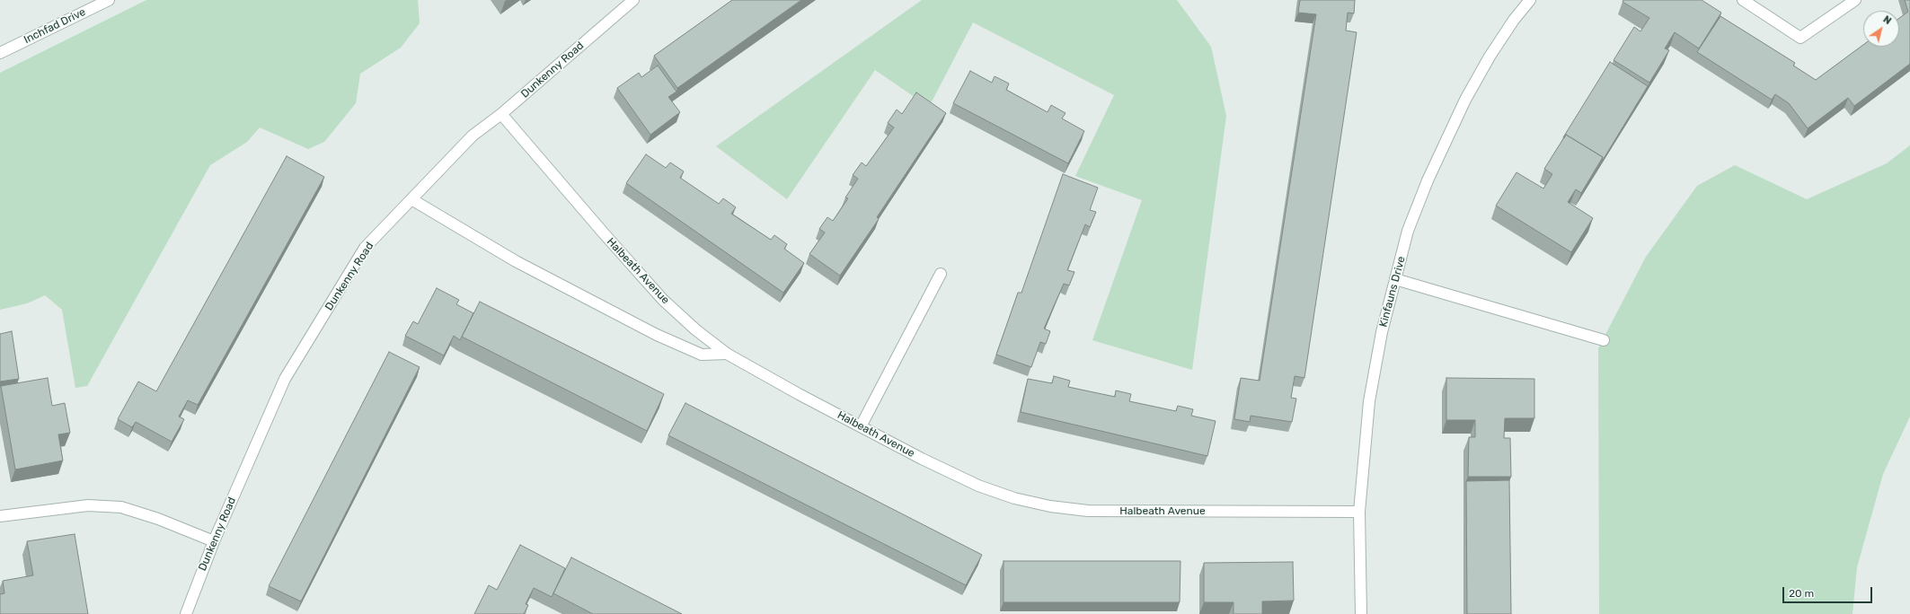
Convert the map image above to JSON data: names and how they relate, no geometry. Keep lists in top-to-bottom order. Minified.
{"streets":{"street":["Inchfad Drive","Dunkenny Road","Halbeath Avenue","Kinfauns Drive"]},"crossings":[["Dunkenny Road","Halbeath Avenue"],["Halbeath Avenue","Kinfauns Drive"]],"scale_bar":"20 m","north":"top right"}
